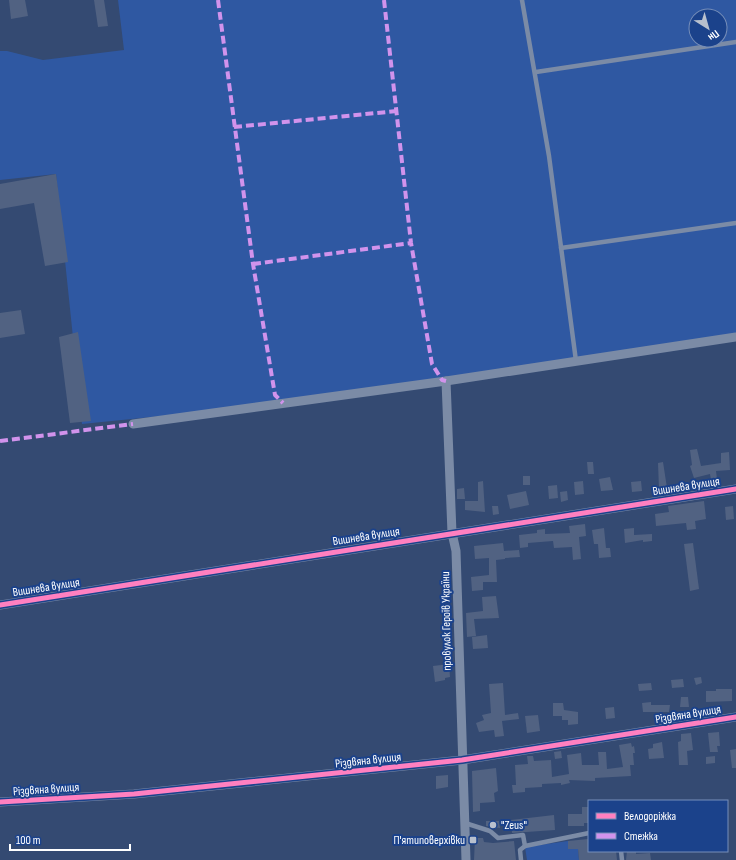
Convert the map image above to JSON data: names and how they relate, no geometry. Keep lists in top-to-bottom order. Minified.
{"streets":{"street":["Вишнева вулиця","провулок Героїв України","Різдвяна вулиця"]},"crossings":[["Вишнева вулиця","провулок Героїв України"],["провулок Героїв України","Різдвяна вулиця"]],"places":{"other":["\"Zeus\""],"transit":["П'ятиповерхівки"]},"legend":["Велодоріжка","Стежка"],"scale_bar":"100 m","north":"bottom right"}
